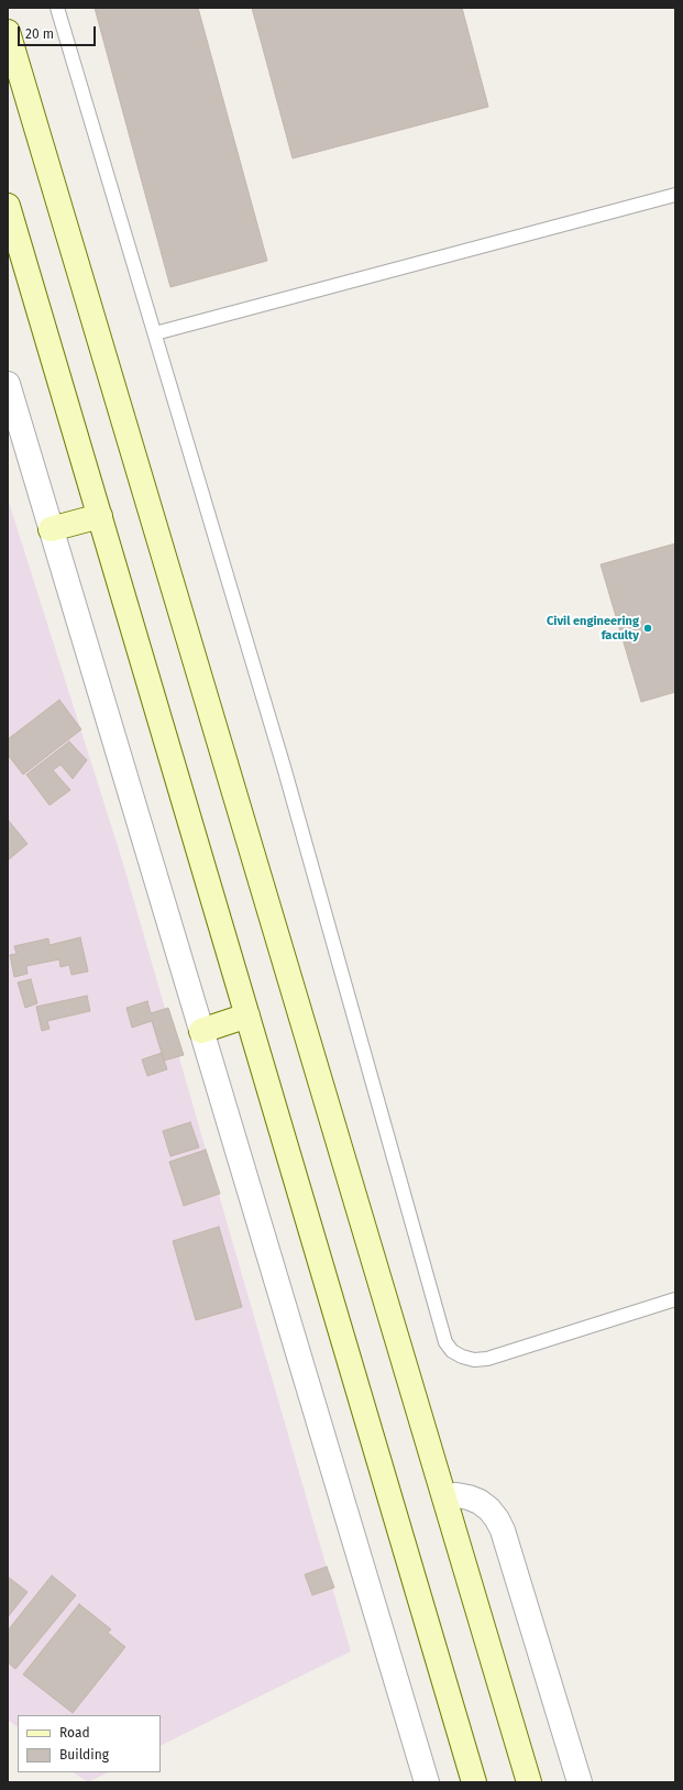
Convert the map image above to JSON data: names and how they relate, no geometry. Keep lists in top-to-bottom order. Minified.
{"places":["Civil engineering faculty"],"legend":["Road","Building"],"scale_bar":"20 m"}
